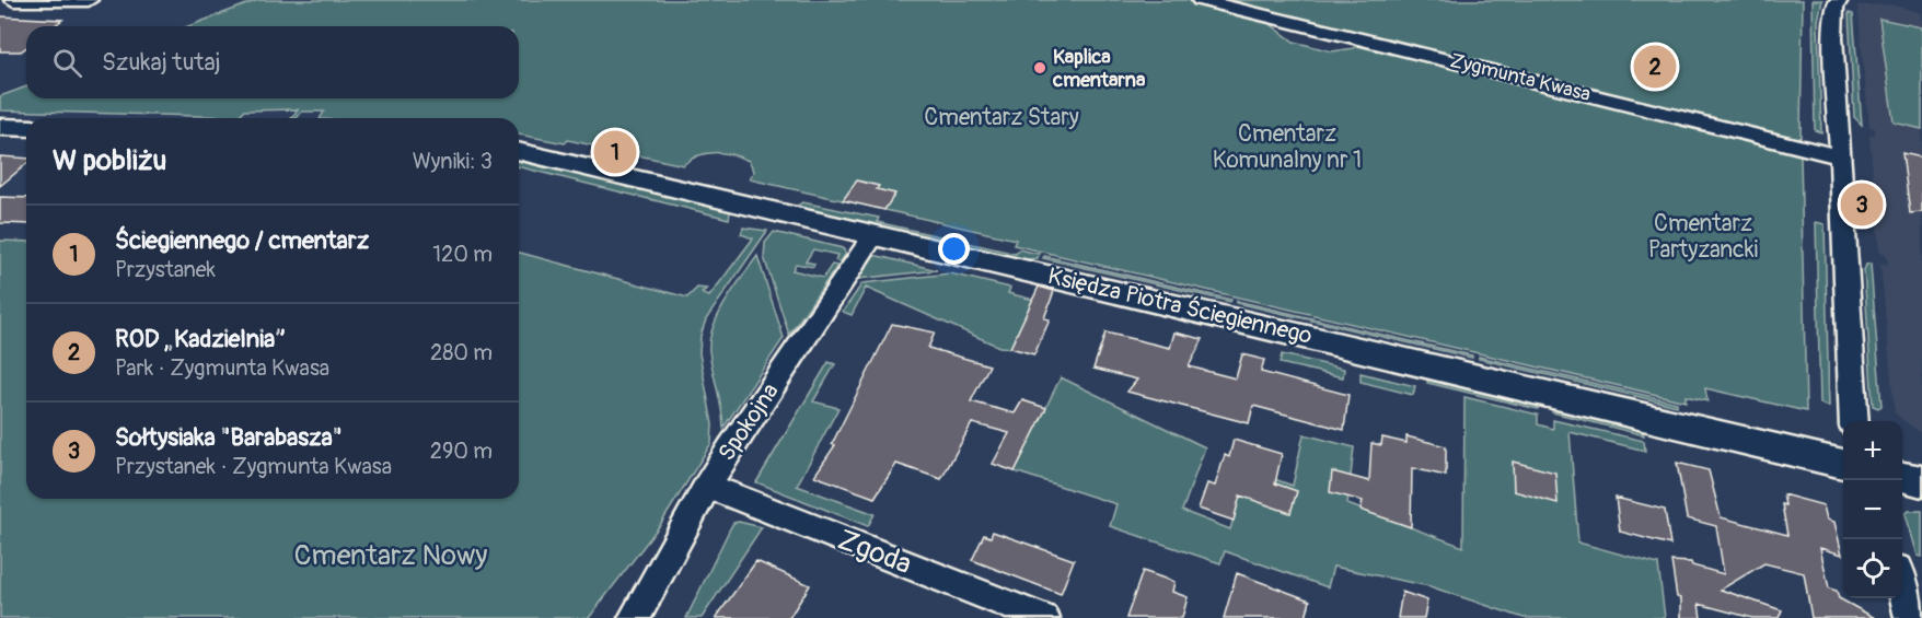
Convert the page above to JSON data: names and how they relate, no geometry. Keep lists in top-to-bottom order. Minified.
{"streets":{"street":["Zygmunta Kwasa","Księdza Piotra Ściegiennego","Spokojna","Zgoda"]},"crossings":[["Księdza Piotra Ściegiennego","Spokojna"],["Spokojna","Zgoda"]],"parks":["Cmentarz Stary","Cmentarz Komunalny nr 1","Cmentarz Partyzancki","Cmentarz Nowy"],"places":["Kaplica cmentarna"],"page":{"search":"Szukaj tutaj","pins":["2","1","3"],"heading":["W pobliżu","Wyniki: 3"],"list":[{"mark":"1","name":"Ściegiennego / cmentarz","note":"Przystanek","value":"120 m"},{"mark":"2","name":"ROD „Kadzielnia”","note":"Park · Zygmunta Kwasa","value":"280 m"},{"mark":"3","name":"Sołtysiaka \"Barabasza\"","note":"Przystanek · Zygmunta Kwasa","value":"290 m"}],"map_buttons":["+","−"]}}
